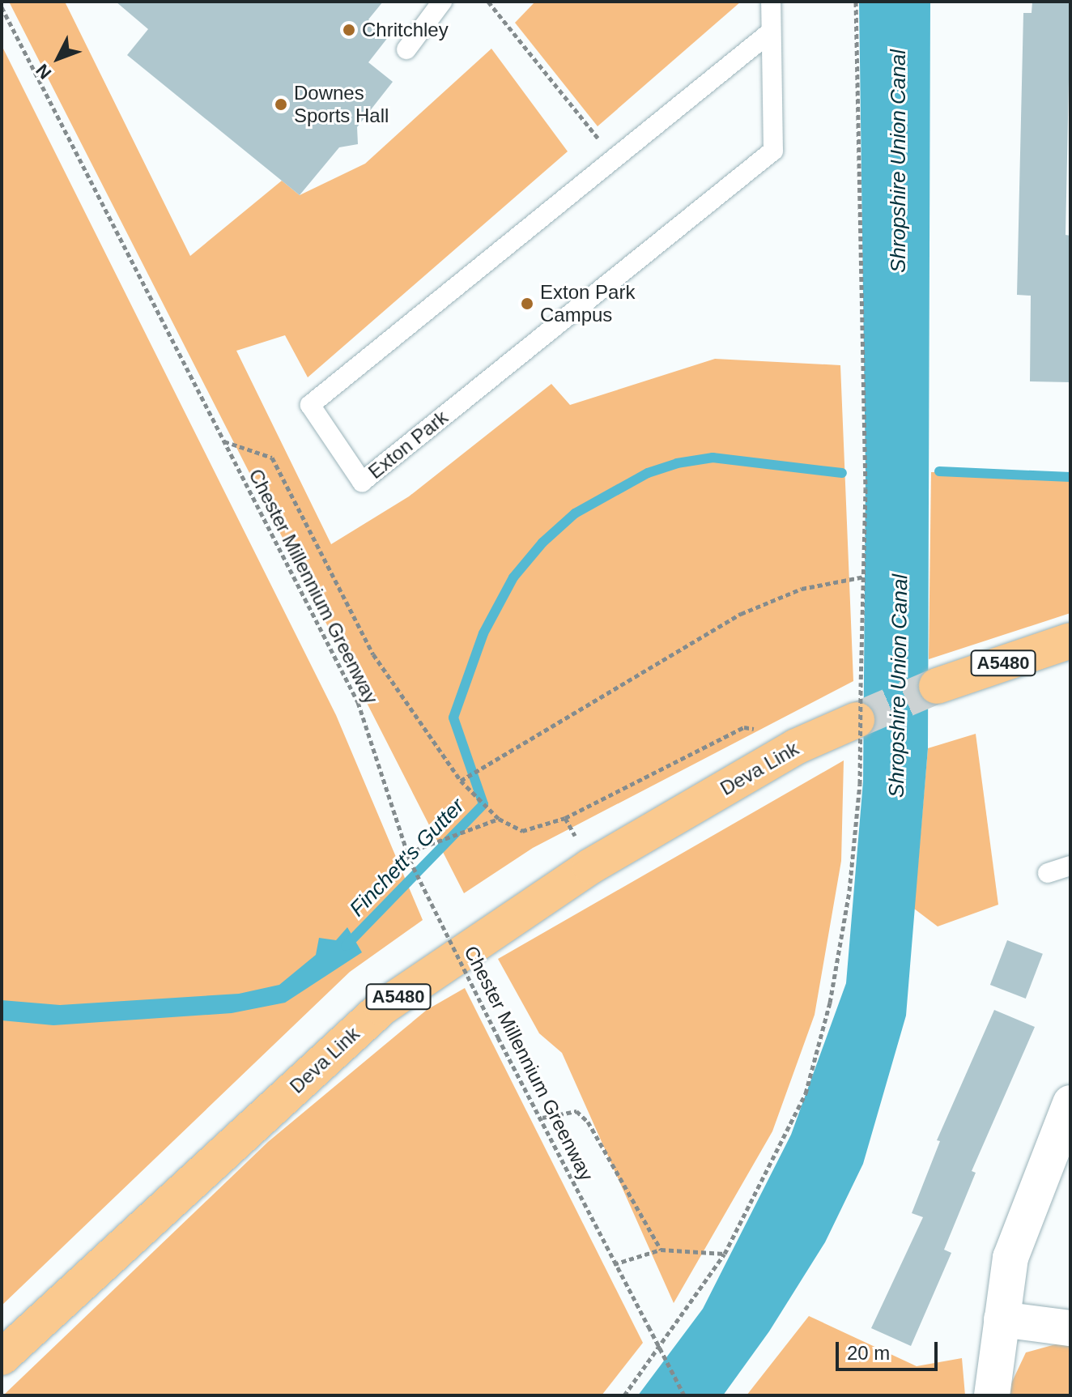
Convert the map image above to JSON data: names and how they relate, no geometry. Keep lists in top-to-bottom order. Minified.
{"streets":{"main road":["A5480","Deva Link"],"lane":["Exton Park"],"path":["Chester Millennium Greenway"]},"water":["Shropshire Union Canal","Finchett's Gutter"],"places":["Chritchley","Downes Sports Hall","Exton Park Campus"],"scale_bar":"20 m","north":"bottom left"}
